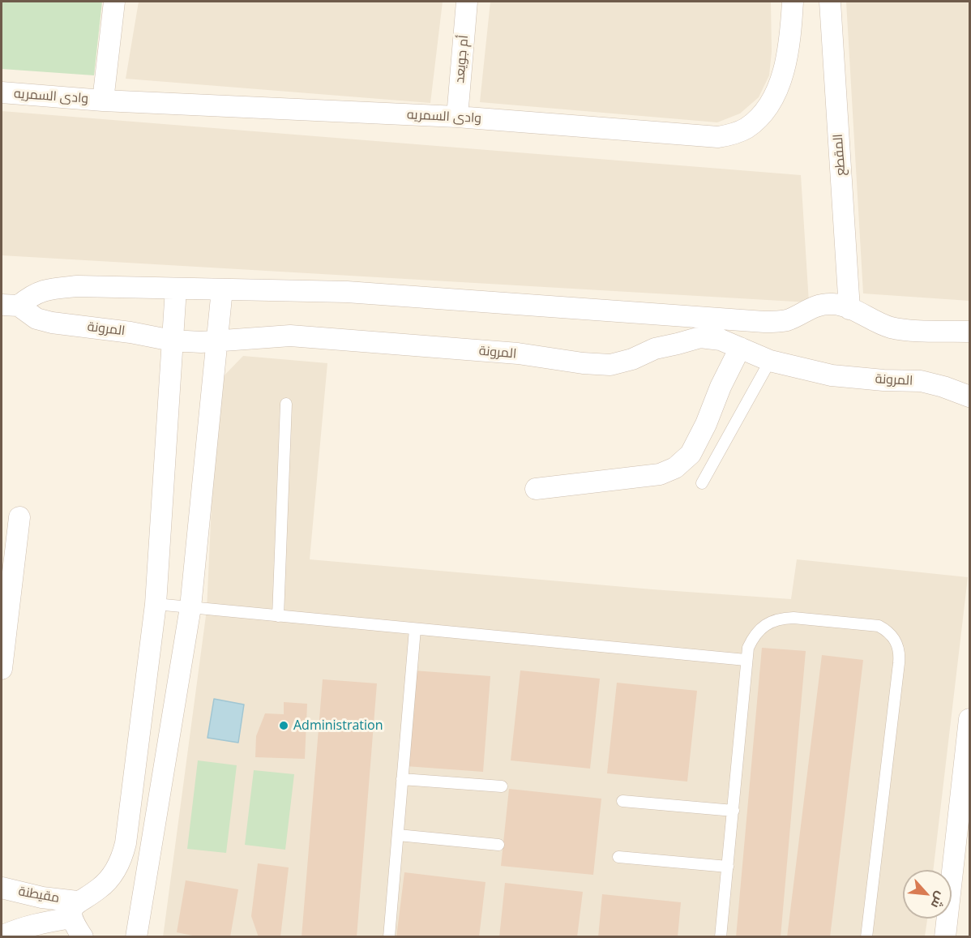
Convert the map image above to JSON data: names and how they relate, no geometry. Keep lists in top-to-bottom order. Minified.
{"streets":{"street":["أم جويعد","وادى السمريه","المقطع","المرونة","مقيطنة"]},"crossings":[["أم جويعد","وادى السمريه"],["المقطع","المرونة"]],"places":["Administration"],"north":"bottom right"}
